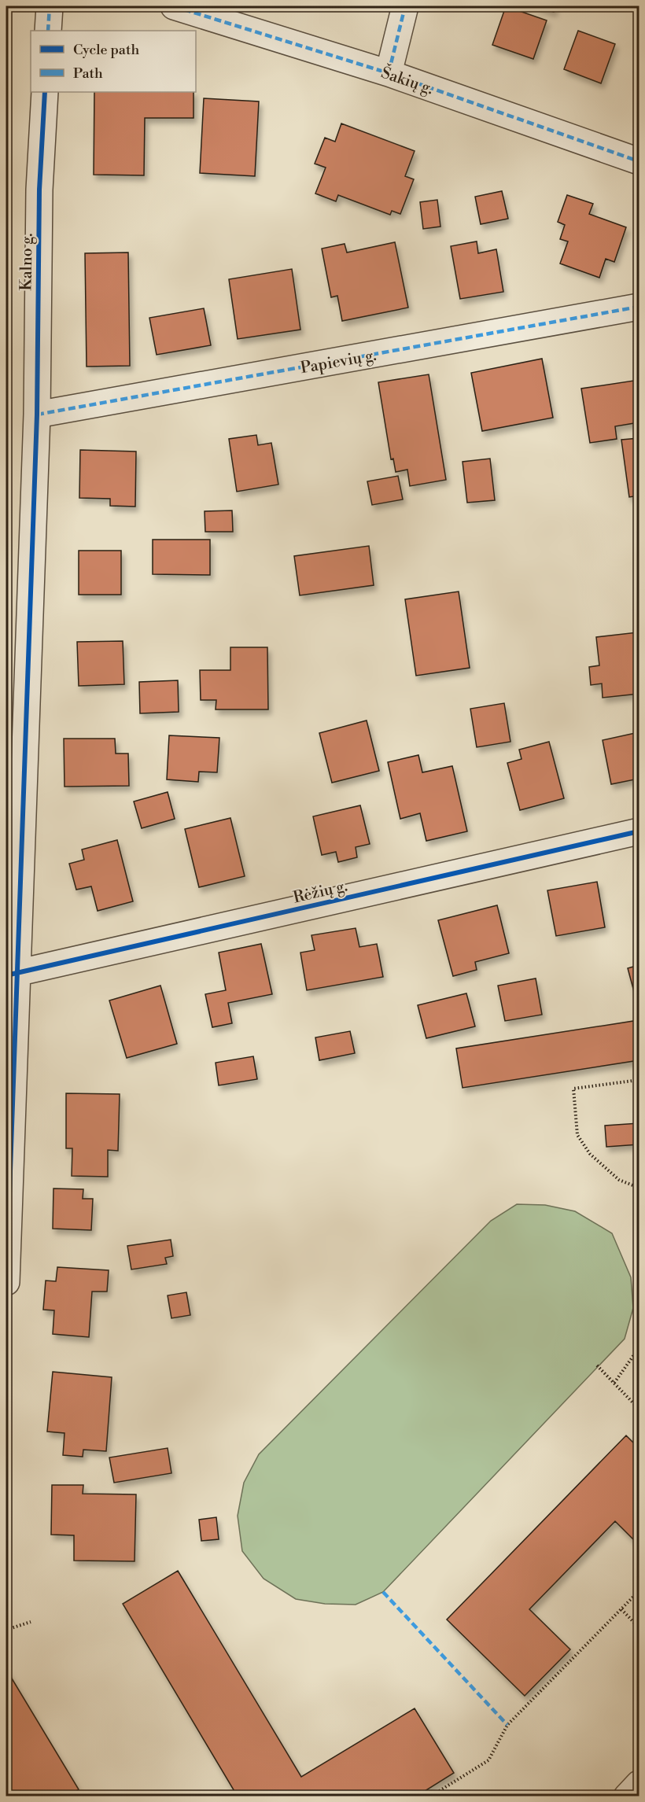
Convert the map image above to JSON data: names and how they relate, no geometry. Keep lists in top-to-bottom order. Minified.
{"streets":{"street":["Šakių g.","Kalno g.","Papievių g.","Rėžių g."]},"crossings":[["Kalno g.","Papievių g."],["Kalno g.","Rėžių g."]],"legend":["Cycle path","Path"]}
